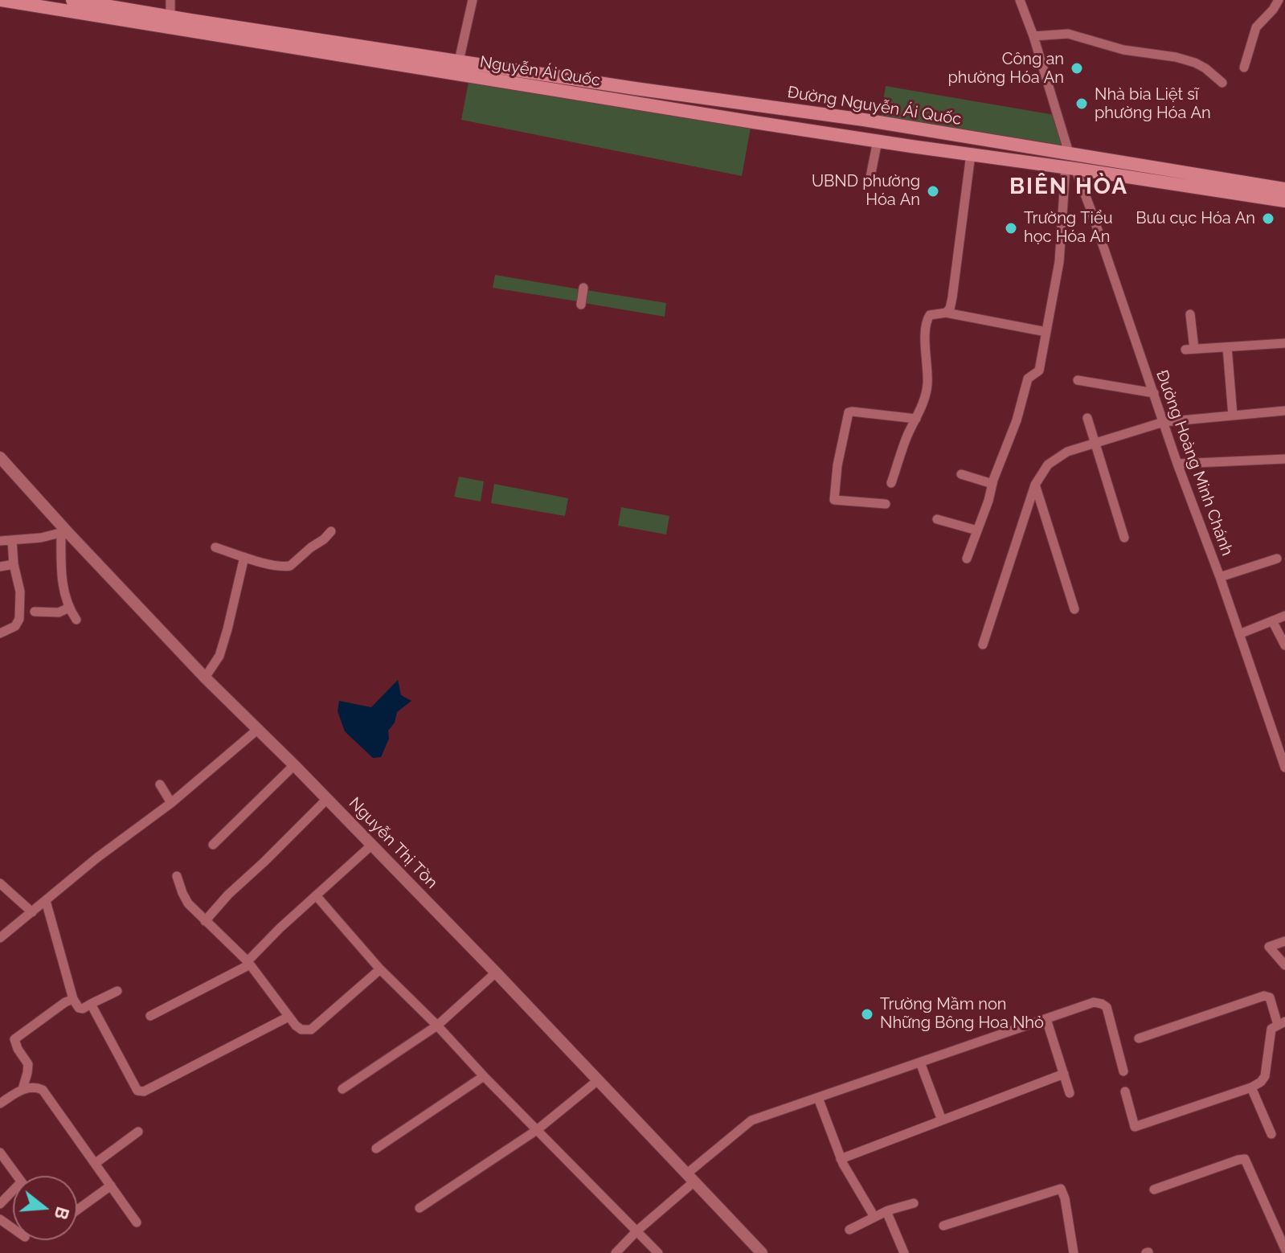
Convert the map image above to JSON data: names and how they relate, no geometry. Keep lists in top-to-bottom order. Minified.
{"streets":{"main road":["Nguyễn Ái Quốc","Đường Nguyễn Ái Quốc"],"street":["Đường Hoàng Minh Chánh","Nguyễn Thị Tồn"]},"crossings":[["Nguyễn Ái Quốc","Đường Nguyễn Ái Quốc"],["Nguyễn Ái Quốc","Đường Hoàng Minh Chánh"]],"districts":["BIÊN HÒA"],"places":["Công an phường Hóa An","Nhà bia Liệt sĩ phường Hóa An","UBND phường Hóa An","Bưu cục Hóa An","Trường Tiểu học Hóa An","Trường Mầm non Những Bông Hoa Nhỏ"],"north":"right"}
